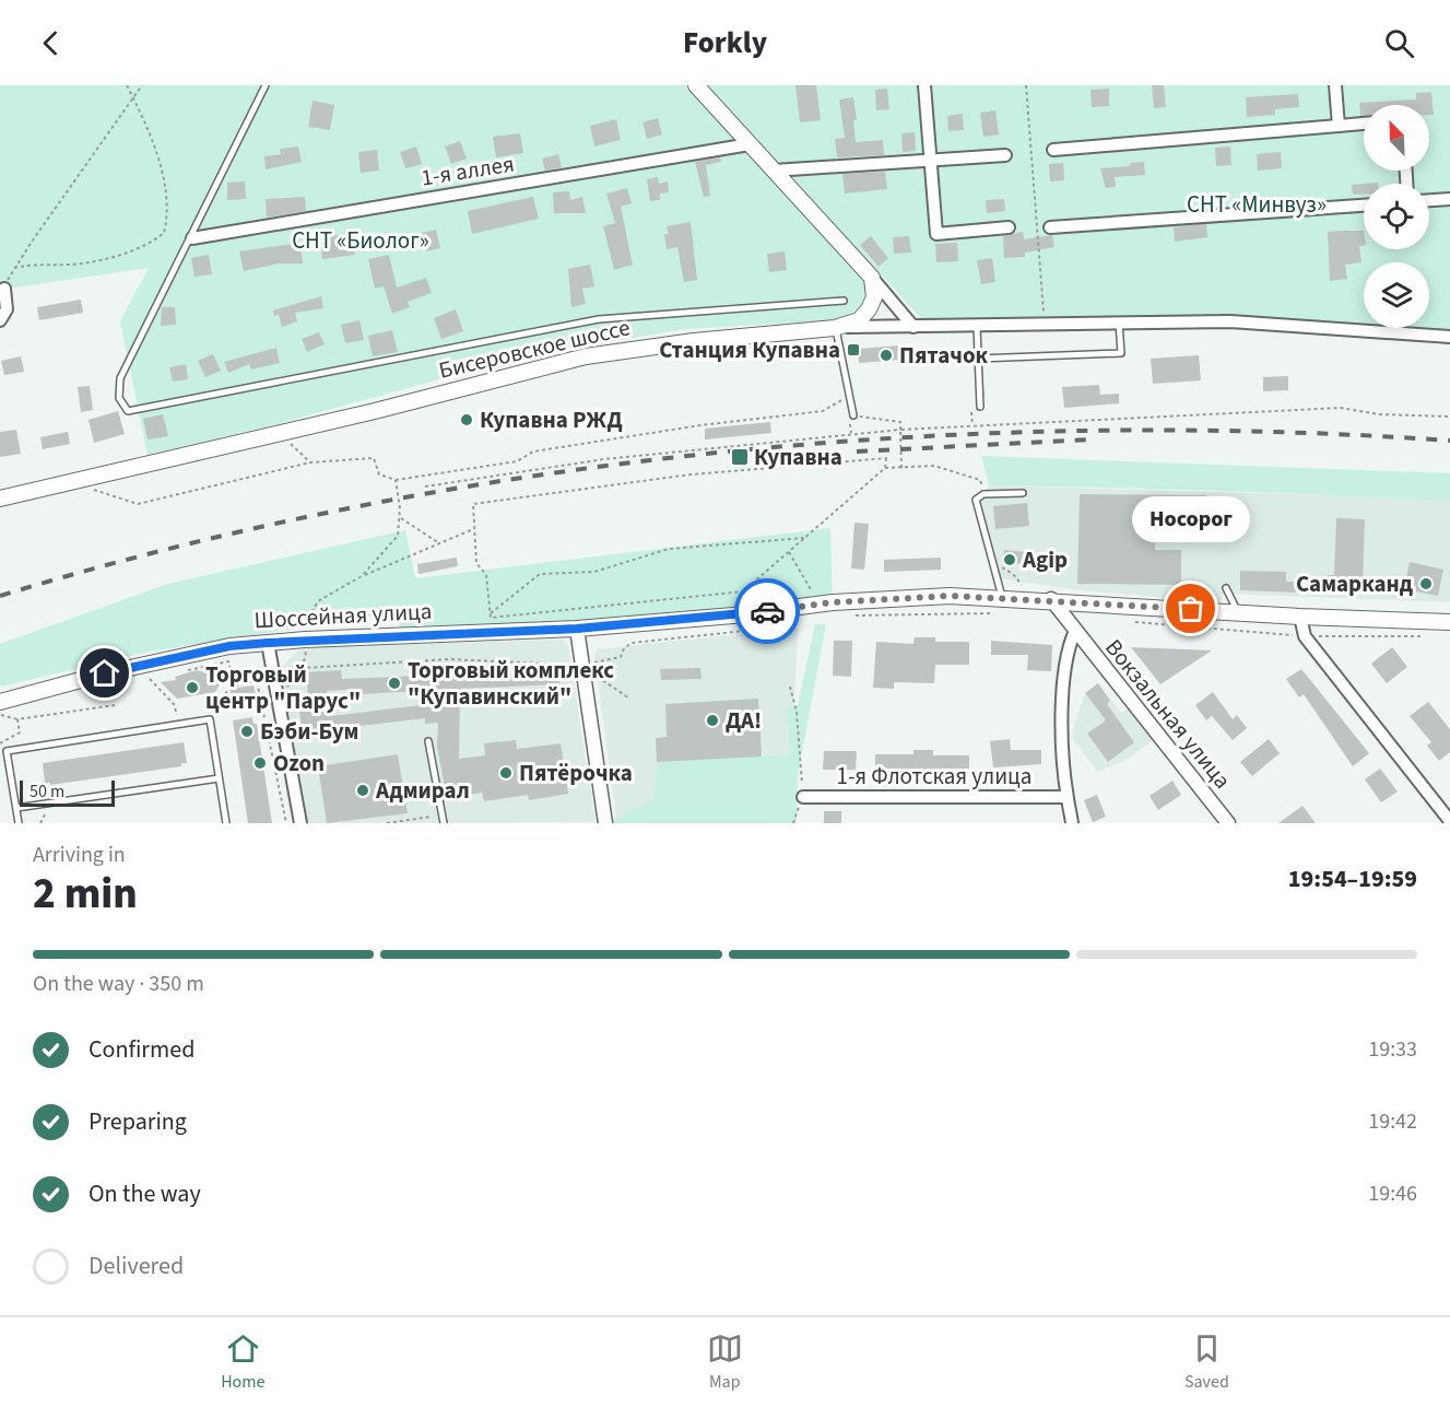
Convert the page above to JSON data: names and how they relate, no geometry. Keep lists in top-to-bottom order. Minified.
{"streets":{"main road":["Бисеровское шоссе","Шоссейная улица"],"street":["1-я аллея","Вокзальная улица","1-я Флотская улица"]},"crossings":[["Шоссейная улица","Вокзальная улица"]],"parks":["СНТ «Минвуз»","СНТ «Биолог»"],"places":{"transit":["Станция Купавна","Купавна"],"other":["Пятачок","Купавна РЖД","Agip","Самарканд","Носорог","Торговый комплекс \"Купавинский\"","Торговый центр \"Парус\"","ДА!","Бэби-Бум","Ozon","Пятёрочка","Адмирал"]},"scale_bar":"50 m","north":"top left","page":{"header":"Forkly","bubble":"Носорог","scale":"50 m","heading":["2 min","Arriving in","19:54–19:59"],"bar":"On the way · 350 m","list":[["Confirmed","19:33"],["Preparing","19:42"],["On the way","19:46"],"Delivered"],"tabs":["Home","Map","Saved"]}}
